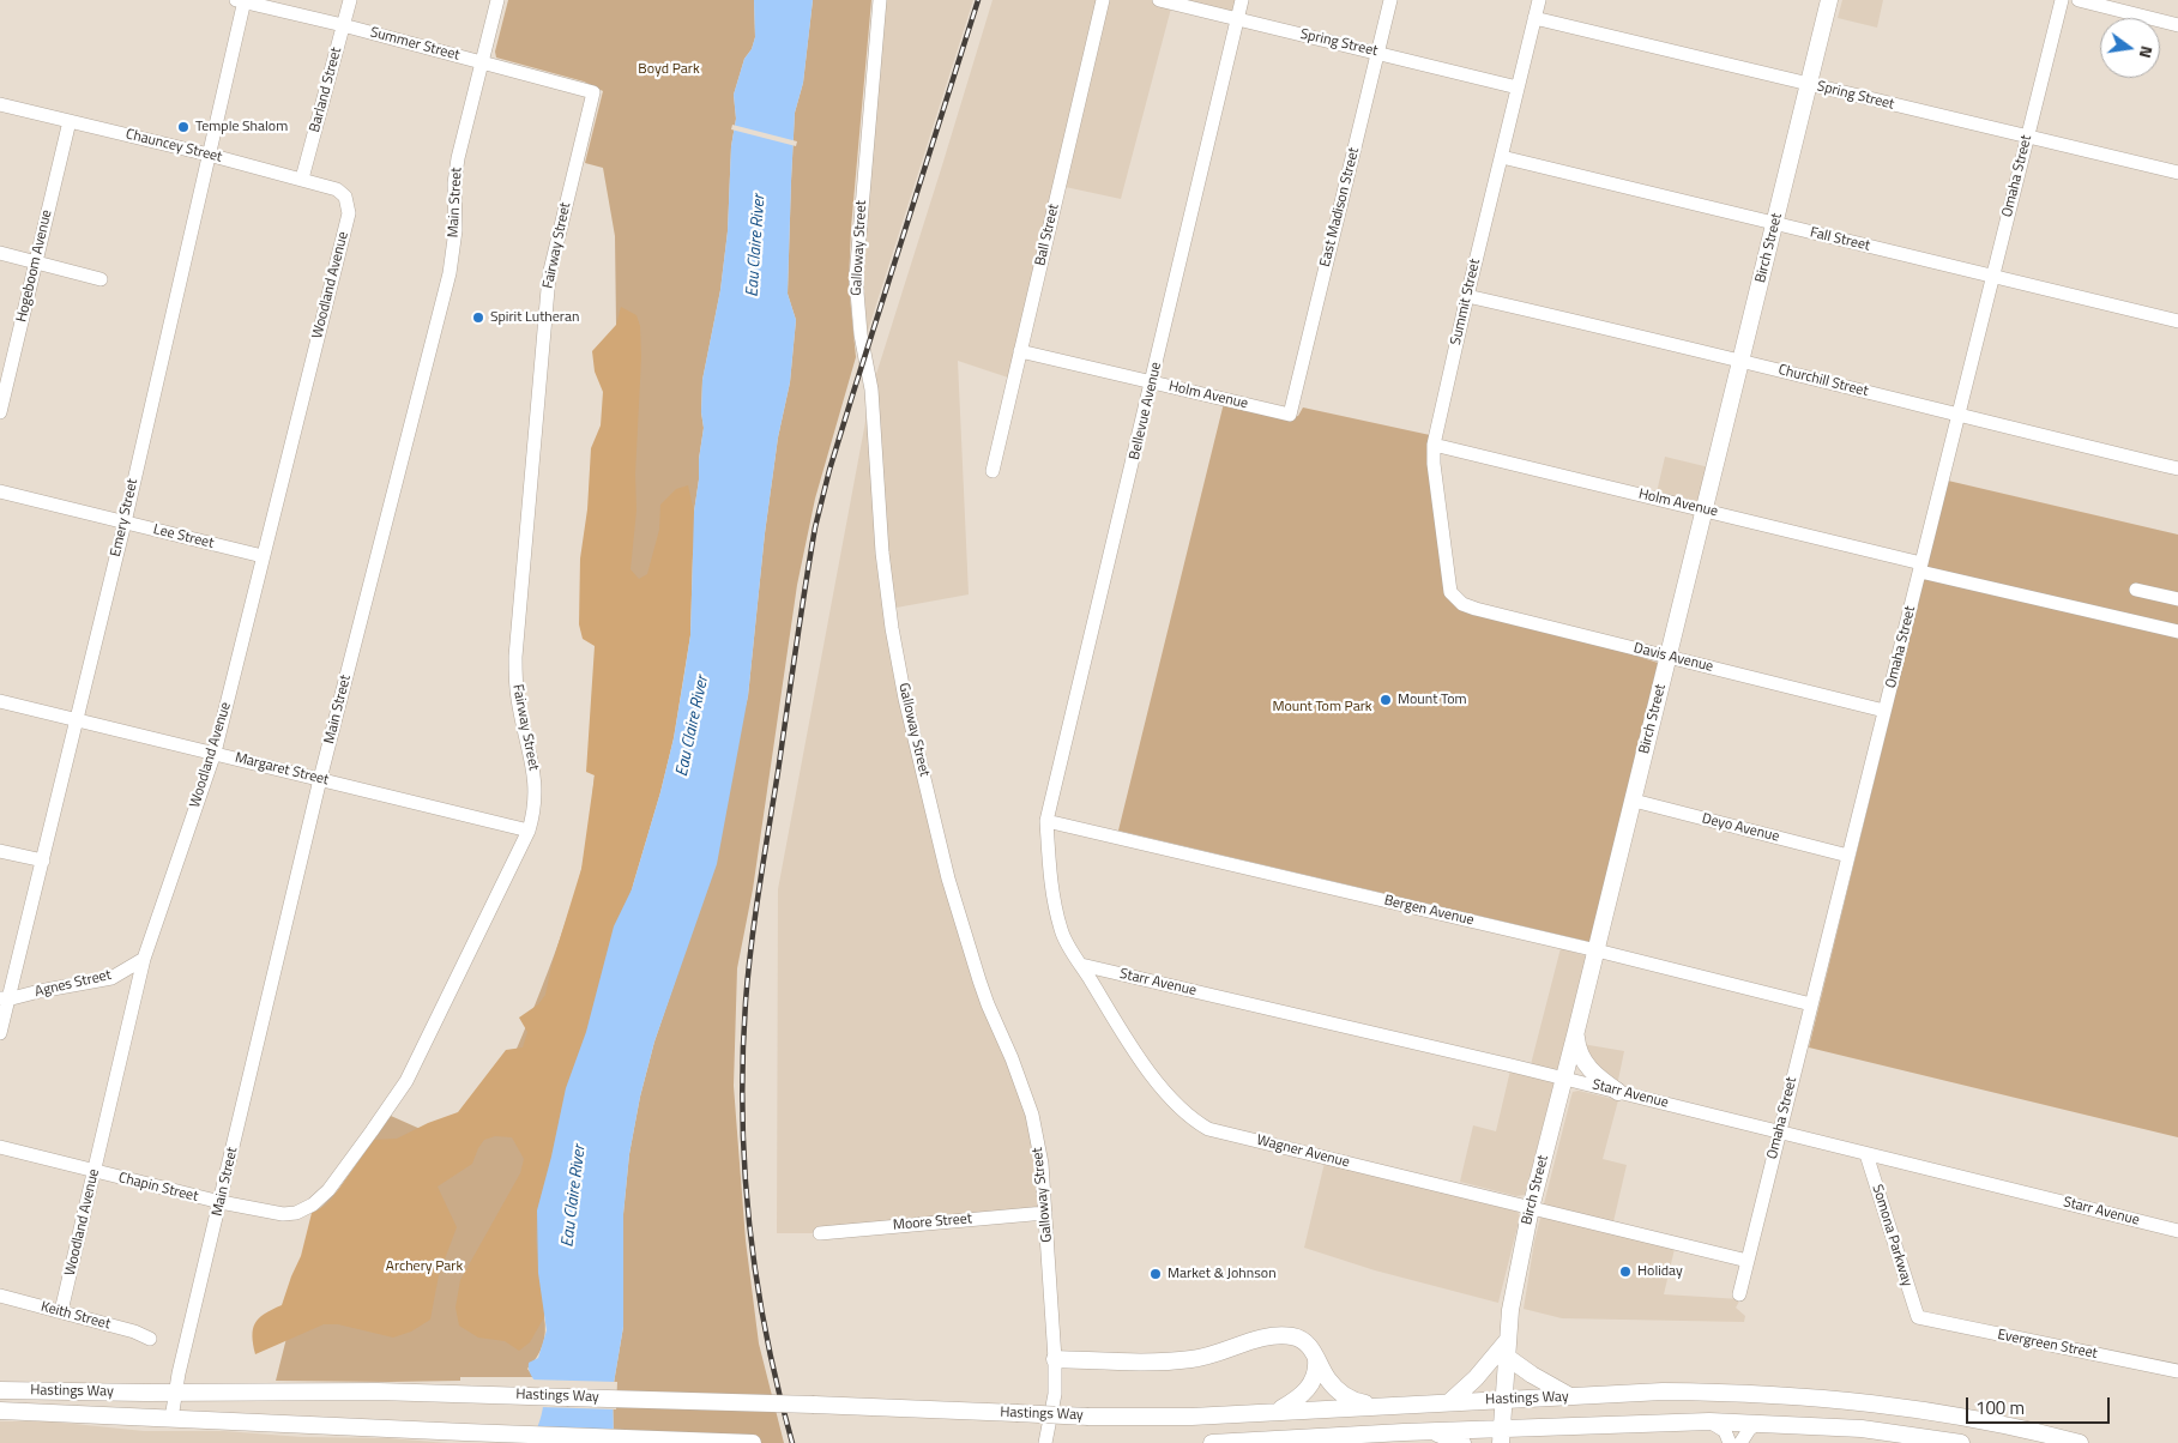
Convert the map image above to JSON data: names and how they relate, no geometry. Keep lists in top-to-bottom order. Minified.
{"streets":{"main road":["Birch Street","Hastings Way"],"street":["Spring Street","Summer Street","Barland Street","Chauncey Street","Omaha Street","Main Street","East Madison Street","Ball Street","Fall Street","Fairway Street","Galloway Street","Hogeboom Avenue","Woodland Avenue","Summit Street","Churchill Street","Holm Avenue","Bellevue Avenue","Emery Street","Lee Street","Davis Avenue","Margaret Street","Deyo Avenue","Bergen Avenue","Starr Avenue","Agnes Street","Wagner Avenue","Chapin Street","Moore Street","Somona Parkway","Keith Street","Evergreen Street"]},"crossings":[["Spring Street","Omaha Street"],["Spring Street","East Madison Street"],["Spring Street","Birch Street"],["Spring Street","Summit Street"],["Spring Street","Bellevue Avenue"],["Summer Street","Barland Street"],["Summer Street","Main Street"],["Summer Street","Fairway Street"],["Summer Street","Emery Street"],["Barland Street","Chauncey Street"],["Chauncey Street","Hogeboom Avenue"],["Chauncey Street","Woodland Avenue"],["Chauncey Street","Emery Street"],["Omaha Street","Fall Street"],["Omaha Street","Churchill Street"],["Omaha Street","Holm Avenue"],["Omaha Street","Davis Avenue"],["Omaha Street","Deyo Avenue"],["Omaha Street","Bergen Avenue"],["Omaha Street","Starr Avenue"],["Omaha Street","Wagner Avenue"],["Main Street","Margaret Street"],["Main Street","Chapin Street"],["Main Street","Hastings Way"],["East Madison Street","Holm Avenue"],["Ball Street","Holm Avenue"],["Fall Street","Birch Street"],["Fall Street","Summit Street"],["Fairway Street","Margaret Street"],["Fairway Street","Chapin Street"],["Galloway Street","Moore Street"],["Birch Street","Churchill Street"],["Birch Street","Holm Avenue"],["Birch Street","Davis Avenue"],["Birch Street","Deyo Avenue"],["Birch Street","Bergen Avenue"],["Birch Street","Starr Avenue"],["Birch Street","Wagner Avenue"],["Birch Street","Hastings Way"],["Woodland Avenue","Lee Street"],["Woodland Avenue","Margaret Street"],["Woodland Avenue","Agnes Street"],["Woodland Avenue","Chapin Street"],["Woodland Avenue","Keith Street"],["Summit Street","Churchill Street"],["Summit Street","Holm Avenue"],["Summit Street","Davis Avenue"],["Holm Avenue","Bellevue Avenue"],["Bellevue Avenue","Bergen Avenue"],["Bellevue Avenue","Wagner Avenue"],["Emery Street","Lee Street"],["Emery Street","Margaret Street"],["Emery Street","Agnes Street"],["Bergen Avenue","Wagner Avenue"],["Starr Avenue","Wagner Avenue"],["Starr Avenue","Somona Parkway"],["Somona Parkway","Evergreen Street"]],"water":["Eau Claire River"],"parks":["Boyd Park","Mount Tom Park","Archery Park"],"places":["Temple Shalom","Spirit Lutheran","Mount Tom","Holiday","Market & Johnson"],"scale_bar":"100 m","north":"right"}
